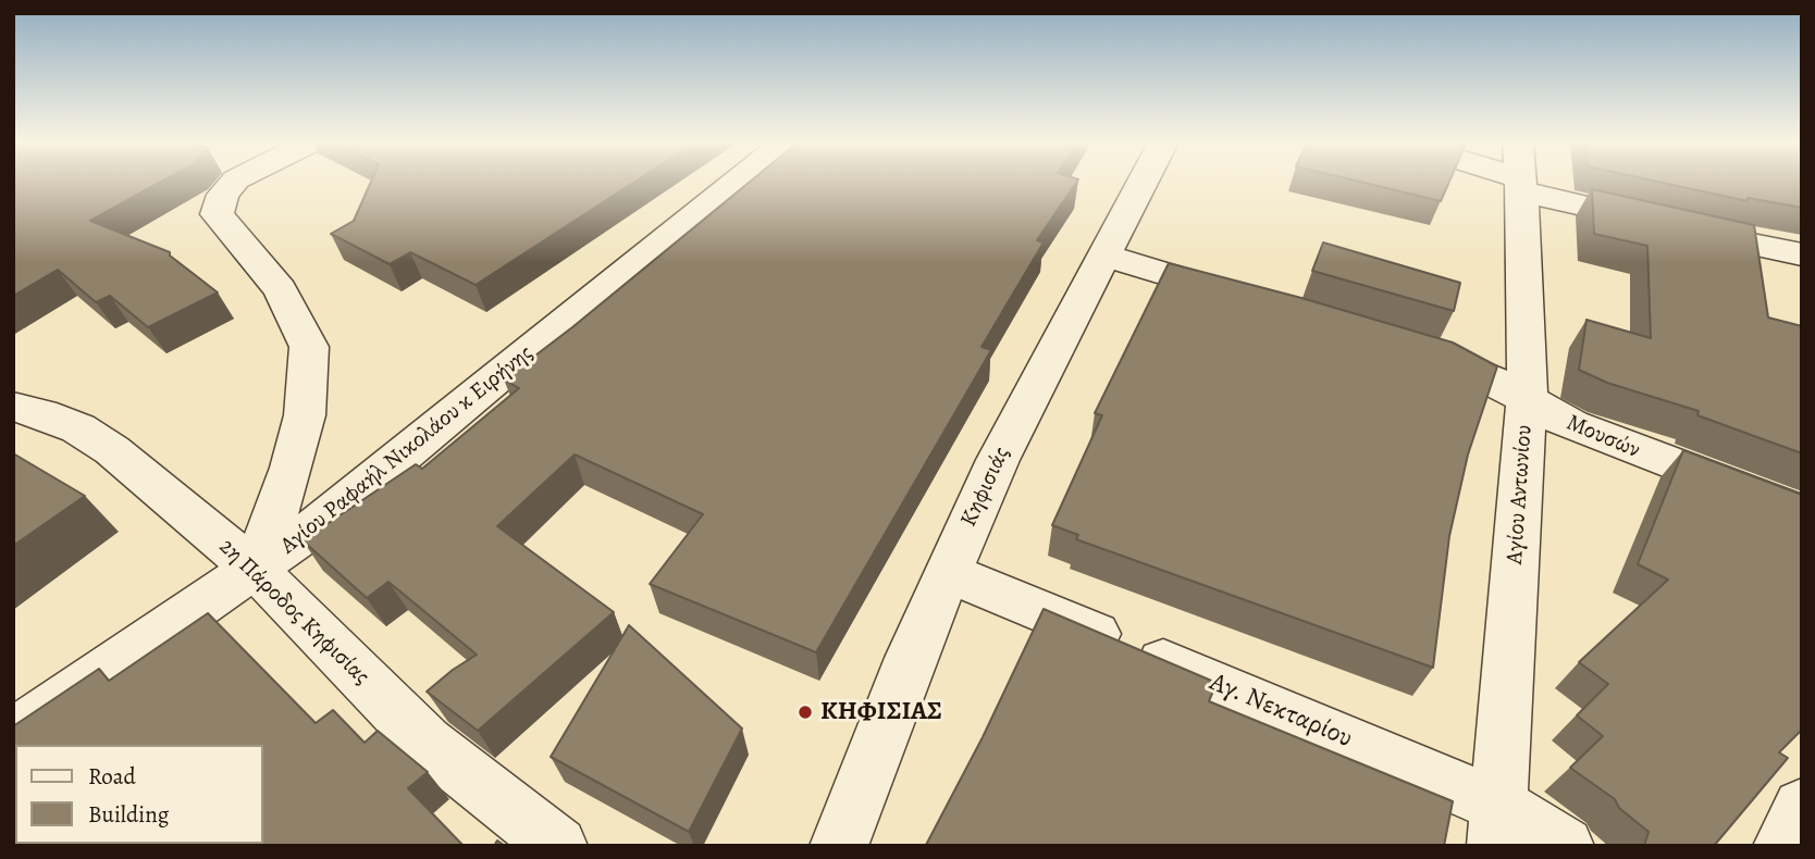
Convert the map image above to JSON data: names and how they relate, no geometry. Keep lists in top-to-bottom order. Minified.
{"streets":{"street":["Μουσών","Αγίου Ραφαήλ Νικολάου κ Ειρήνης","Κηφισιάς","Αγίου Αντωνίου","2η Πάροδος Κηφισίας","Αγ. Νεκταρίου"]},"crossings":[["Μουσών","Αγίου Αντωνίου"],["Αγίου Ραφαήλ Νικολάου κ Ειρήνης","2η Πάροδος Κηφισίας"],["Κηφισιάς","Αγ. Νεκταρίου"],["Αγίου Αντωνίου","Αγ. Νεκταρίου"]],"places":["ΚΗΦΙΣΙΑΣ"],"legend":["Road","Building"]}
